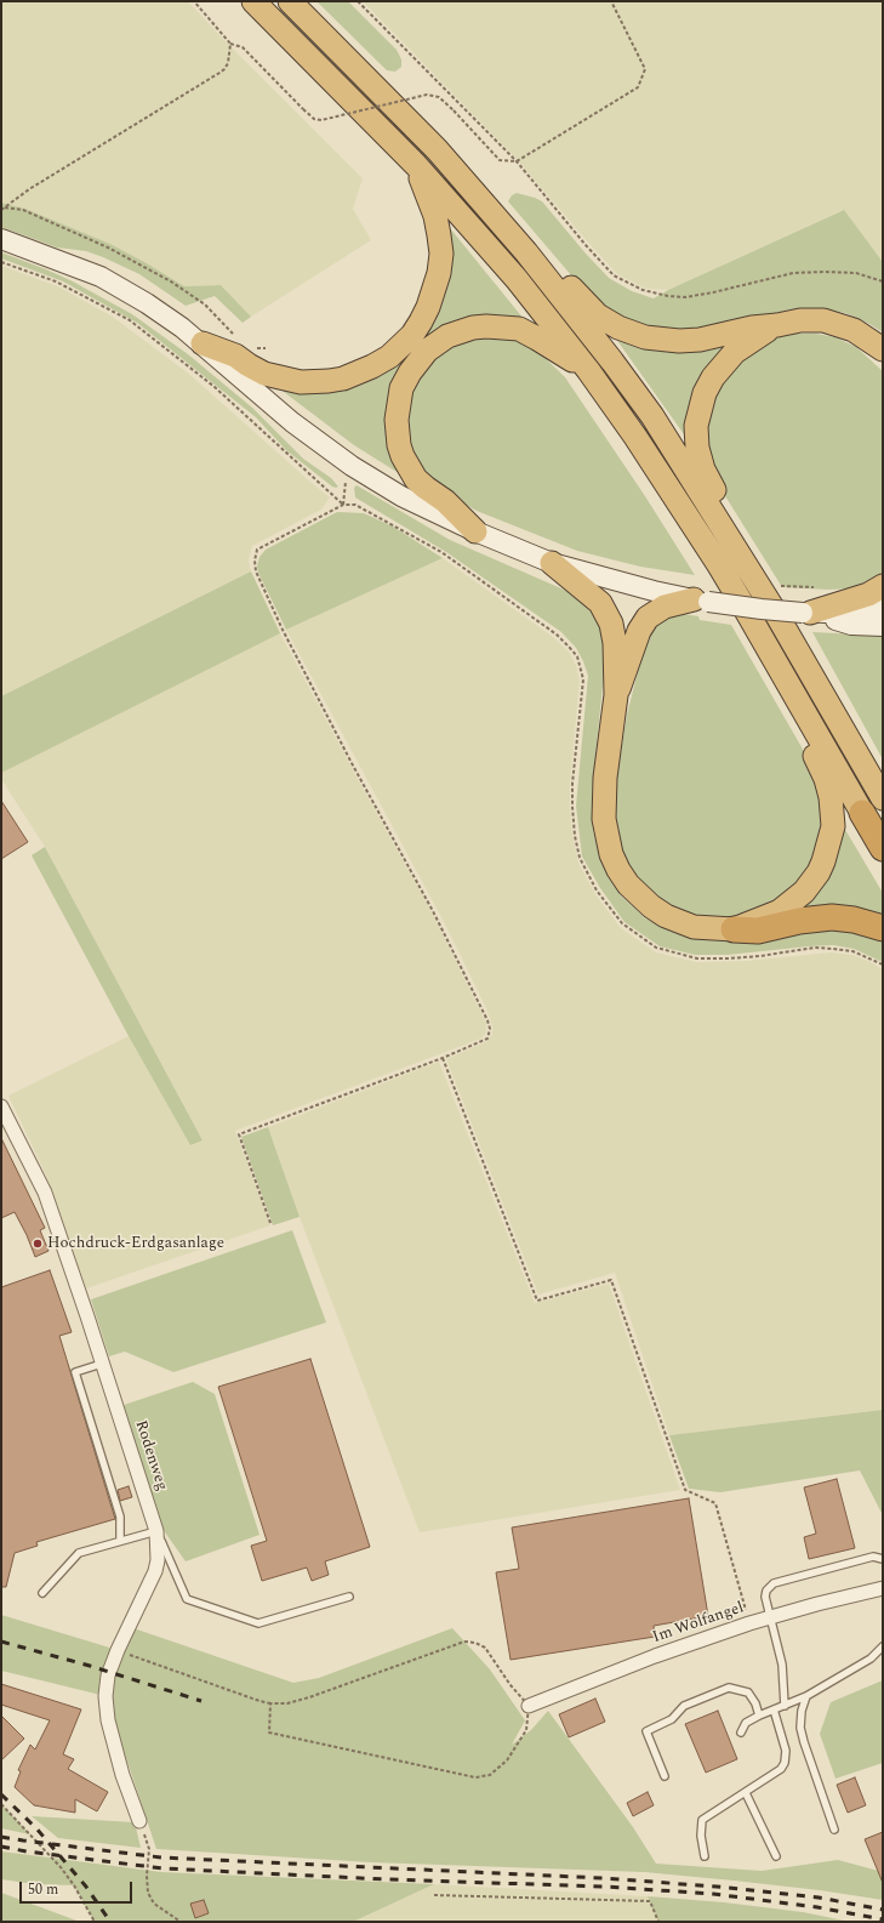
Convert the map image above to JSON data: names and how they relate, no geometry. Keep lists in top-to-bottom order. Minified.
{"streets":{"street":["Rodenweg","Im Wolfangel"]},"places":["Hochdruck-Erdgasanlage"],"scale_bar":"50 m"}
